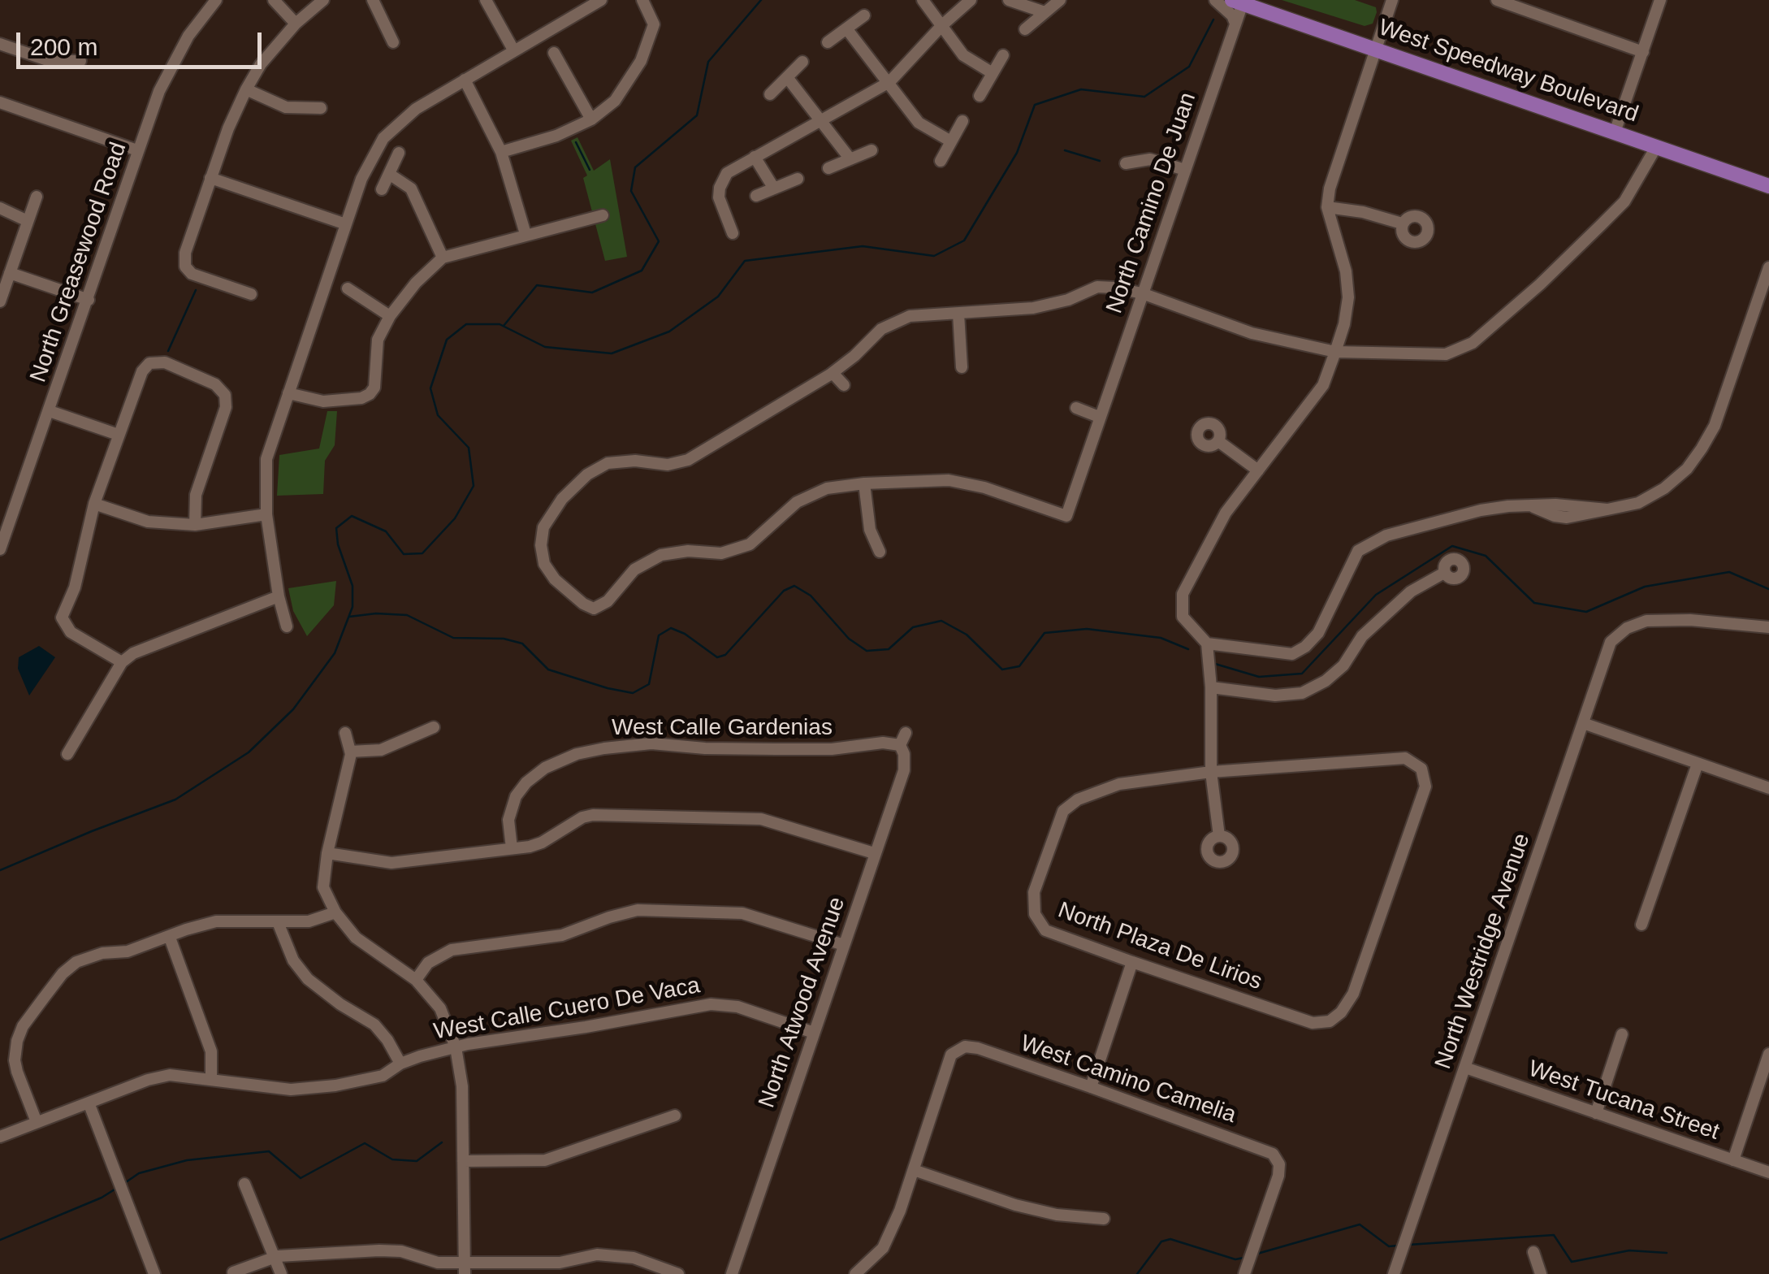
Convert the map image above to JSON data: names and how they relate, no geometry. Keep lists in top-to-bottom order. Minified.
{"streets":{"main road":["West Speedway Boulevard"],"street":["North Camino De Juan","North Greasewood Road","West Calle Gardenias","North Plaza De Lirios","North Westridge Avenue","North Atwood Avenue","West Calle Cuero De Vaca","West Camino Camelia","West Tucana Street"]},"crossings":[["West Speedway Boulevard","North Camino De Juan"],["West Calle Gardenias","North Atwood Avenue"],["North Westridge Avenue","West Tucana Street"],["North Atwood Avenue","West Calle Cuero De Vaca"]],"scale_bar":"200 m"}
